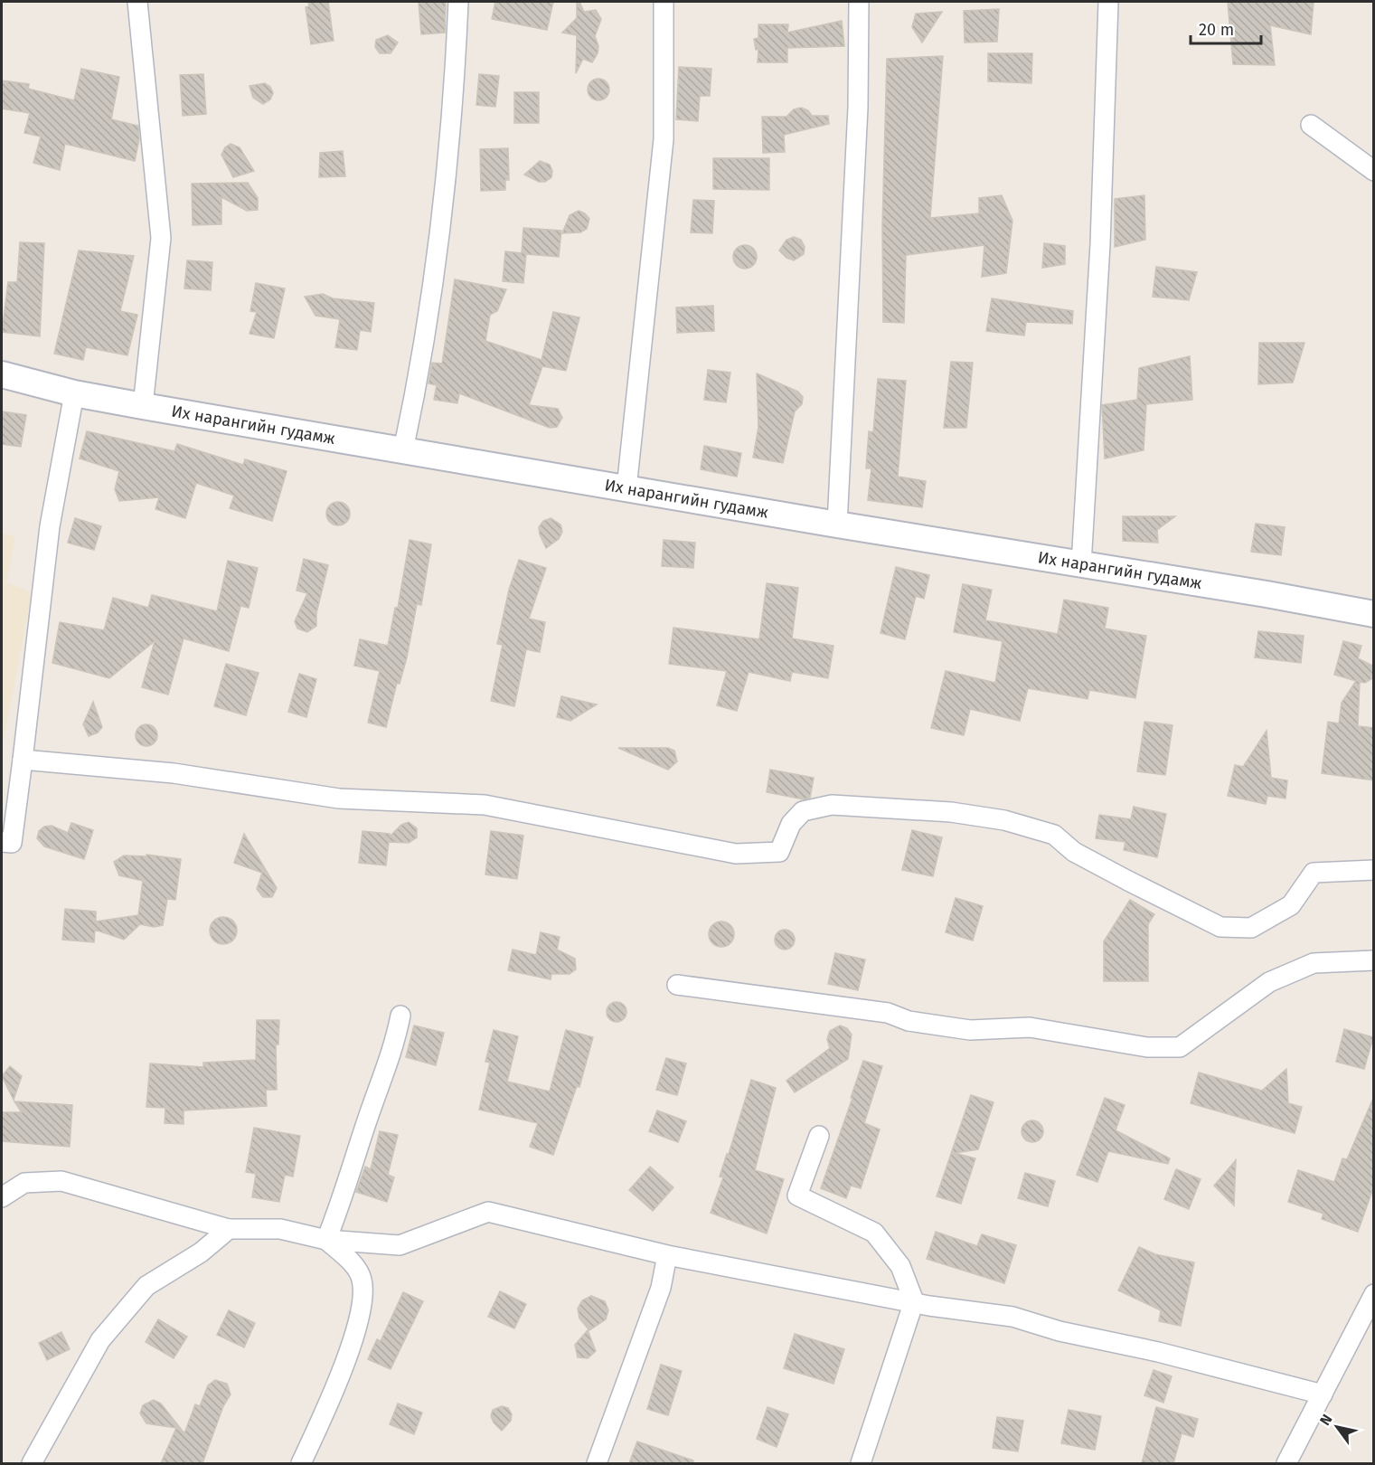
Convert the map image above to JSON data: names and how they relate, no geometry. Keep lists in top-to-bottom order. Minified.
{"streets":{"main road":["Их нарангийн гудамж"]},"scale_bar":"20 m","north":"top left"}
